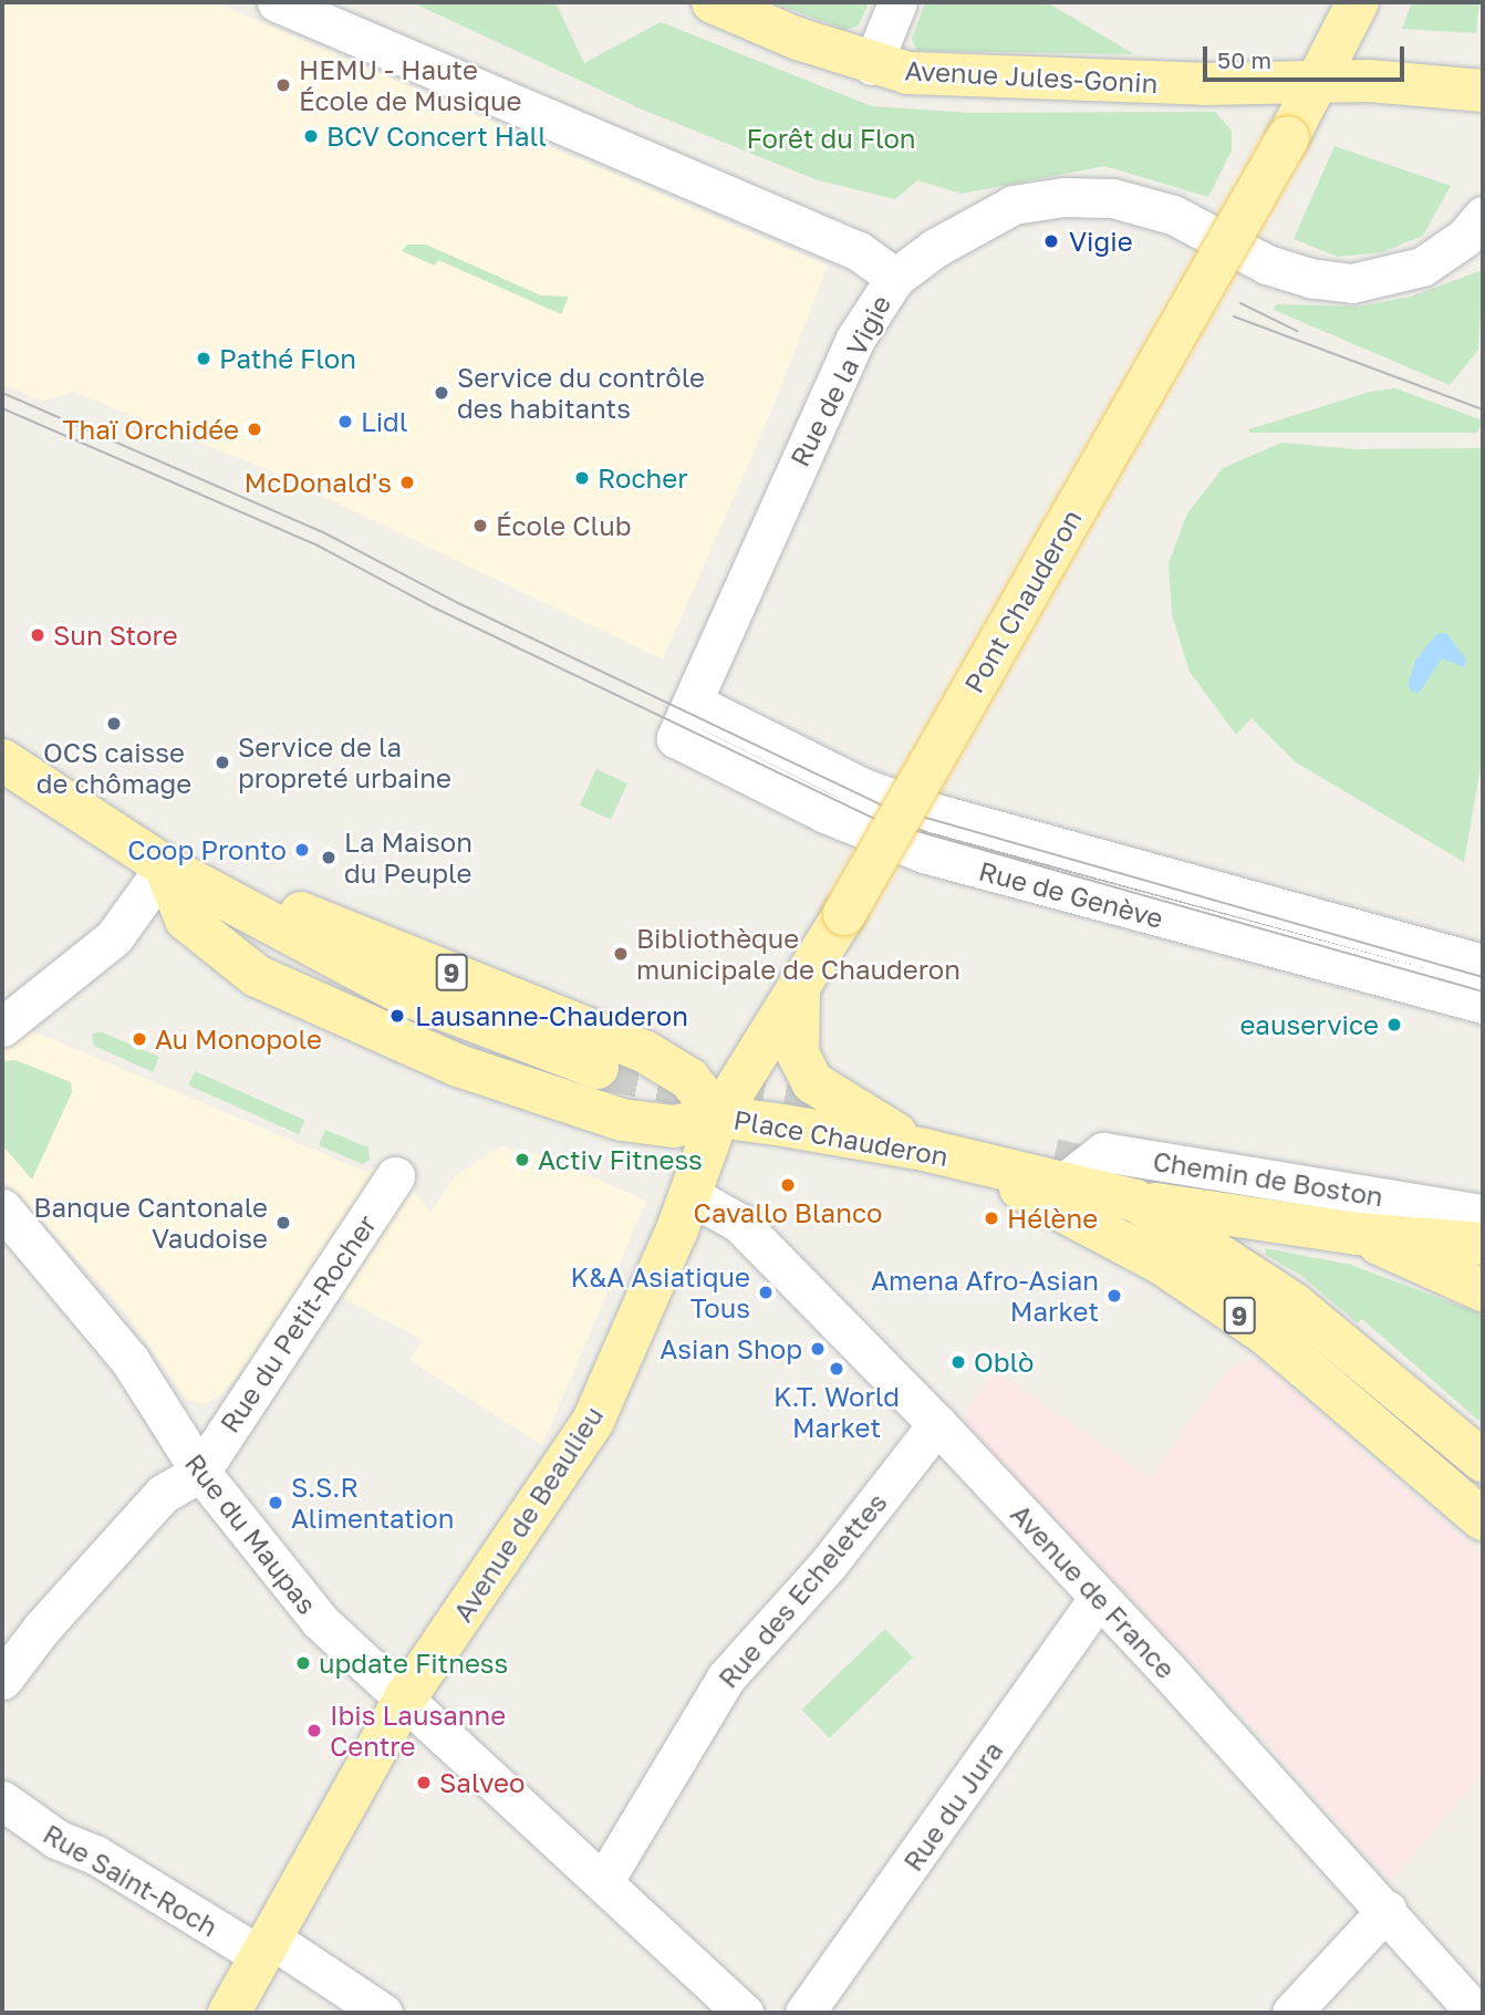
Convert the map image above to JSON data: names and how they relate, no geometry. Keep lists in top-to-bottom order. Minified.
{"streets":{"main road":["Avenue Jules-Gonin","Pont Chauderon","9","Place Chauderon","Avenue de Beaulieu"],"street":["Rue de la Vigie","Rue de Genève","Chemin de Boston","Rue du Petit-Rocher","Rue du Maupas","Rue des Echelettes","Avenue de France","Rue du Jura","Rue Saint-Roch"]},"crossings":[["Avenue Jules-Gonin","Pont Chauderon"],["Rue de la Vigie","Rue de Genève"],["Pont Chauderon","Place Chauderon"],["Pont Chauderon","Avenue de Beaulieu"],["9","Place Chauderon"],["9","Chemin de Boston"],["Place Chauderon","Avenue de Beaulieu"],["Rue du Petit-Rocher","Rue du Maupas"],["Avenue de Beaulieu","Rue du Maupas"],["Avenue de Beaulieu","Avenue de France"],["Avenue de Beaulieu","Rue Saint-Roch"],["Rue du Maupas","Rue des Echelettes"],["Rue des Echelettes","Avenue de France"],["Avenue de France","Rue du Jura"]],"parks":["Forêt du Flon"],"places":["HEMU - Haute École de Musique","BCV Concert Hall","Vigie","Pathé Flon","Service du contrôle des habitants","Lidl","Thaï Orchidée","Rocher","McDonald's","École Club","Sun Store","OCS caisse de chômage","Service de la propreté urbaine","Coop Pronto","La Maison du Peuple","Bibliothèque municipale de Chauderon","Lausanne-Chauderon","eauservice","Au Monopole","Activ Fitness","Cavallo Blanco","Hélène","Banque Cantonale Vaudoise","K&A Asiatique Tous","Amena Afro-Asian Market","Asian Shop","Oblò","K.T. World Market","S.S.R Alimentation","update Fitness","Ibis Lausanne Centre","Salveo"],"scale_bar":"50 m"}
